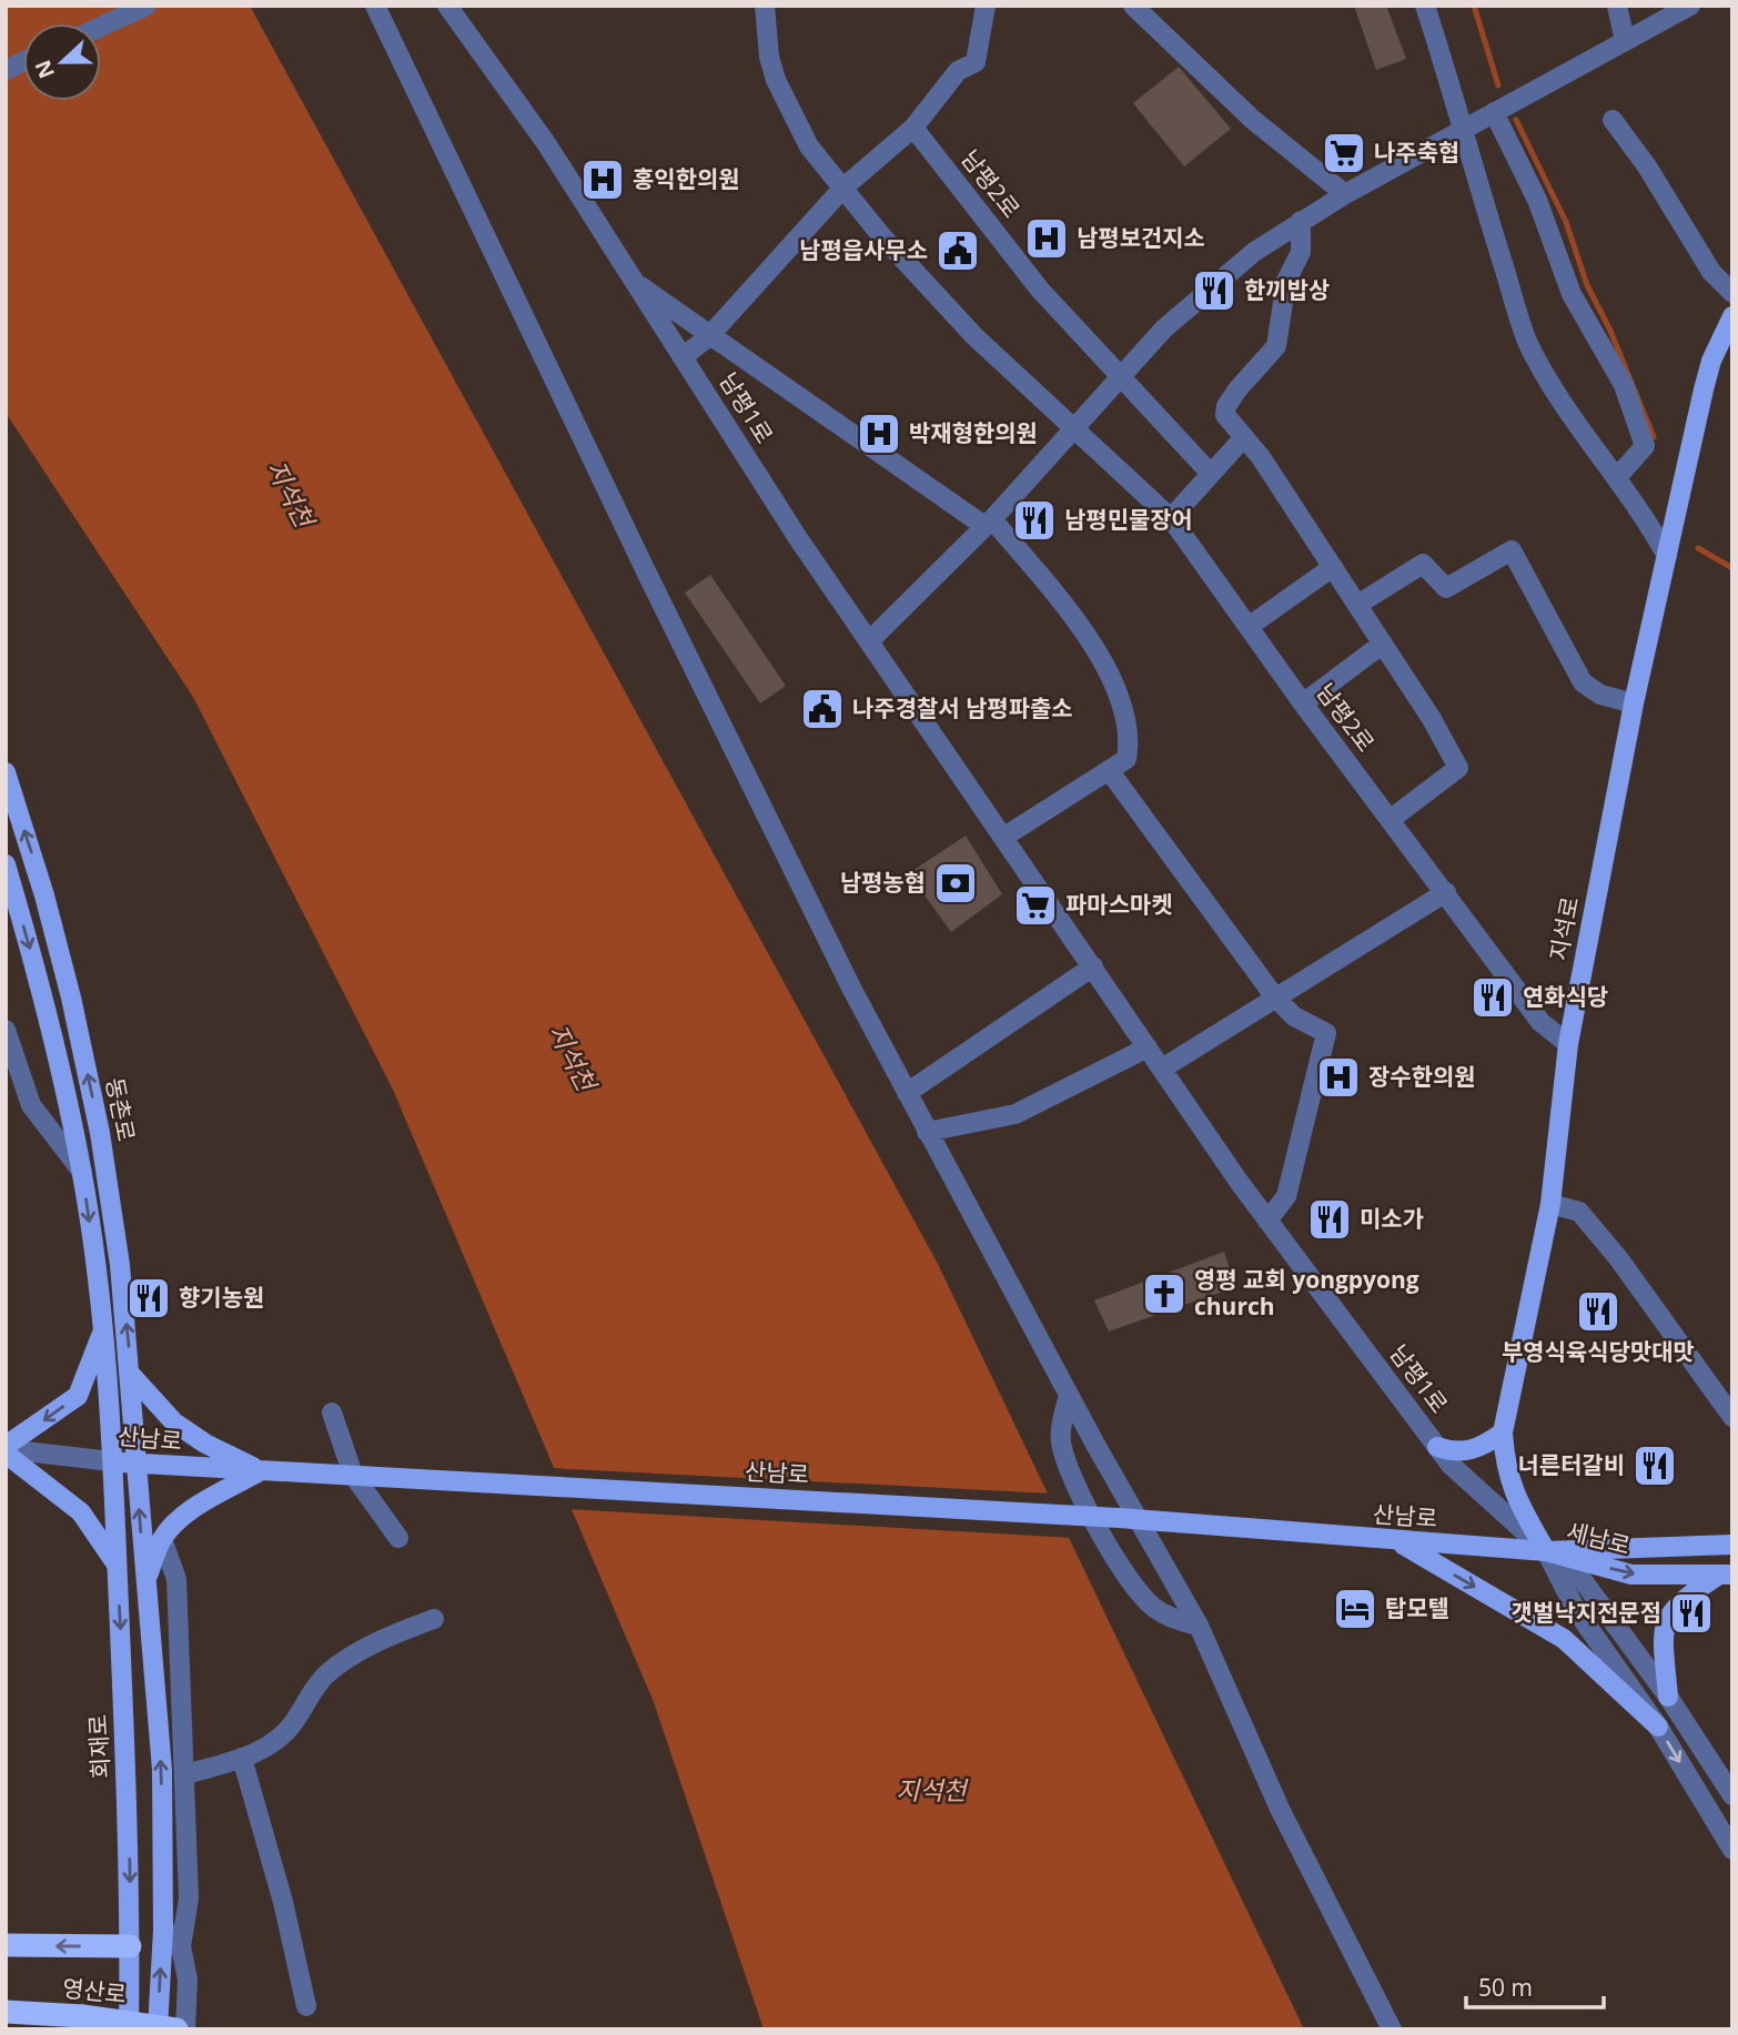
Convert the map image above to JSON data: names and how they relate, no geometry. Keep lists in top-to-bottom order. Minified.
{"streets":{"highway":["영산로"],"main road":["지석로","동촌로","산남로","세남로","회재로"],"street":["남평2로","남평1로"]},"crossings":[["남평2로","지석로"],["남평1로","지석로"],["남평1로","산남로"],["남평1로","세남로"],["지석로","산남로"],["지석로","세남로"],["동촌로","산남로"],["산남로","세남로"],["산남로","회재로"]],"water":["지석천"],"places":{"supermarket":["나주축협","파마스마켓"],"hospital":["홍익한의원","남평보건지소","박재형한의원","장수한의원"],"public building":["남평읍사무소","나주경찰서 남평파출소"],"restaurant":["한끼밥상","남평민물장어","연화식당","미소가","향기농원","부영식육식당맛대맛","너른터갈비","갯벌낙지전문점"],"bank":["남평농협"],"church":["영평 교회 yongpyong church"],"hotel":["탑모텔"]},"scale_bar":"50 m","north":"left"}
